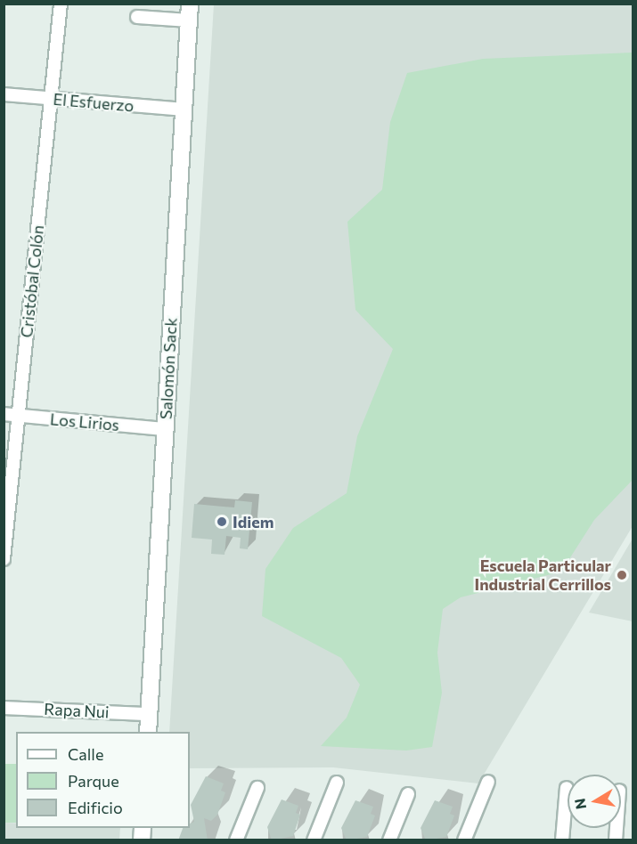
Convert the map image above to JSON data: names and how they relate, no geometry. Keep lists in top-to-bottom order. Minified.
{"streets":{"street":["El Esfuerzo","Cristóbal Colón","Salomón Sack","Los Lirios","Rapa Nui"]},"crossings":[["El Esfuerzo","Cristóbal Colón"],["El Esfuerzo","Salomón Sack"],["Cristóbal Colón","Los Lirios"],["Salomón Sack","Los Lirios"],["Salomón Sack","Rapa Nui"]],"places":["Idiem","Escuela Particular Industrial Cerrillos"],"legend":["Calle","Parque","Edificio"],"north":"left"}
